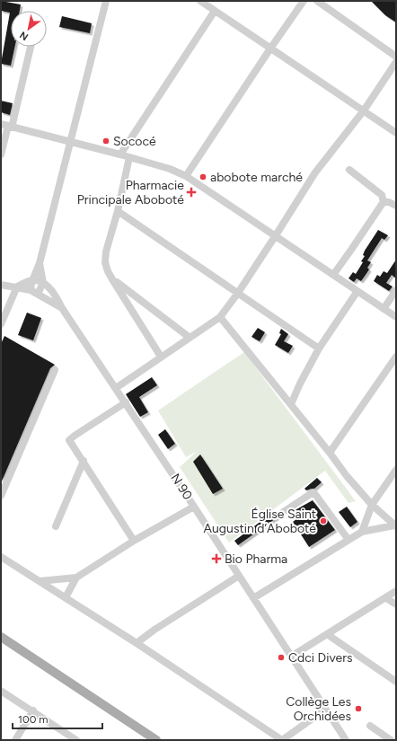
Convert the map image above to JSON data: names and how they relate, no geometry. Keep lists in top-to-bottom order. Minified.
{"streets":{"street":["N 90"]},"places":{"other":["Sococé","abobote marché","Église Saint Augustin d’Aboboté","Cdci Divers","Collège Les Orchidées"],"health":["Pharmacie Principale Aboboté","Bio Pharma"]},"scale_bar":"100 m","north":"bottom left"}
